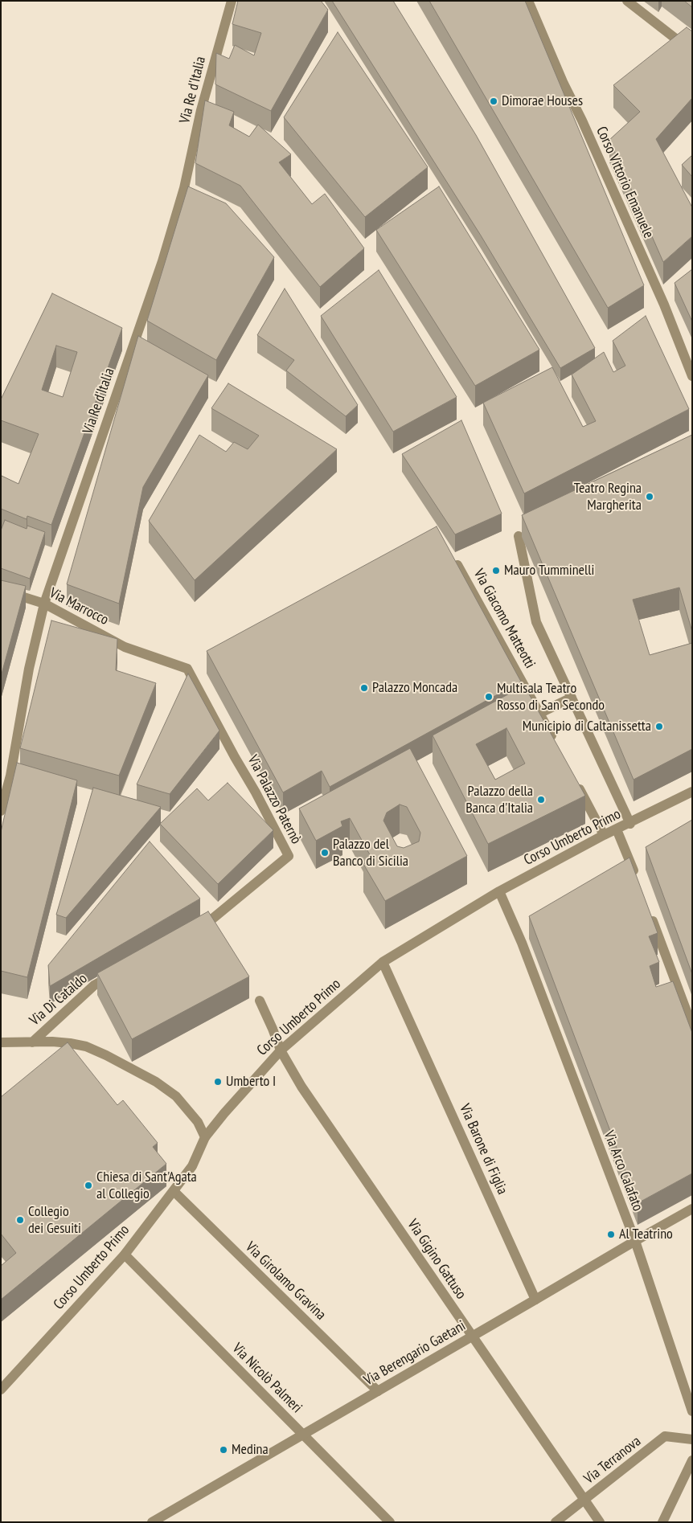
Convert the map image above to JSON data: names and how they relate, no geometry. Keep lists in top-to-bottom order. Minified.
{"streets":{"street":["Via Re d'Italia","Corso Vittorio Emanuele","Via Marrocco","Via Giacomo Matteotti","Via Palazzo Paternò","Corso Umberto Primo","Via Di Cataldo","Via Barone di Figlia","Via Arco Calafato","Via Gigino Gattuso","Via Girolamo Gravina","Via Berengario Gaetani","Via Nicolò Palmeri","Via Terranova"]},"crossings":[["Via Re d'Italia","Via Marrocco"],["Via Marrocco","Via Palazzo Paternò"],["Via Giacomo Matteotti","Corso Umberto Primo"],["Corso Umberto Primo","Via Barone di Figlia"],["Corso Umberto Primo","Via Arco Calafato"],["Corso Umberto Primo","Via Gigino Gattuso"],["Corso Umberto Primo","Via Girolamo Gravina"],["Corso Umberto Primo","Via Nicolò Palmeri"],["Via Barone di Figlia","Via Berengario Gaetani"],["Via Arco Calafato","Via Berengario Gaetani"],["Via Gigino Gattuso","Via Berengario Gaetani"],["Via Gigino Gattuso","Via Terranova"],["Via Girolamo Gravina","Via Berengario Gaetani"],["Via Berengario Gaetani","Via Nicolò Palmeri"]],"places":["Dimorae Houses","Teatro Regina Margherita","Mauro Tumminelli","Palazzo Moncada","Multisala Teatro Rosso di San Secondo","Municipio di Caltanissetta","Palazzo della Banca d'Italia","Palazzo del Banco di Sicilia","Umberto I","Chiesa di Sant'Agata al Collegio","Collegio dei Gesuiti","Al Teatrino","Medina"]}
